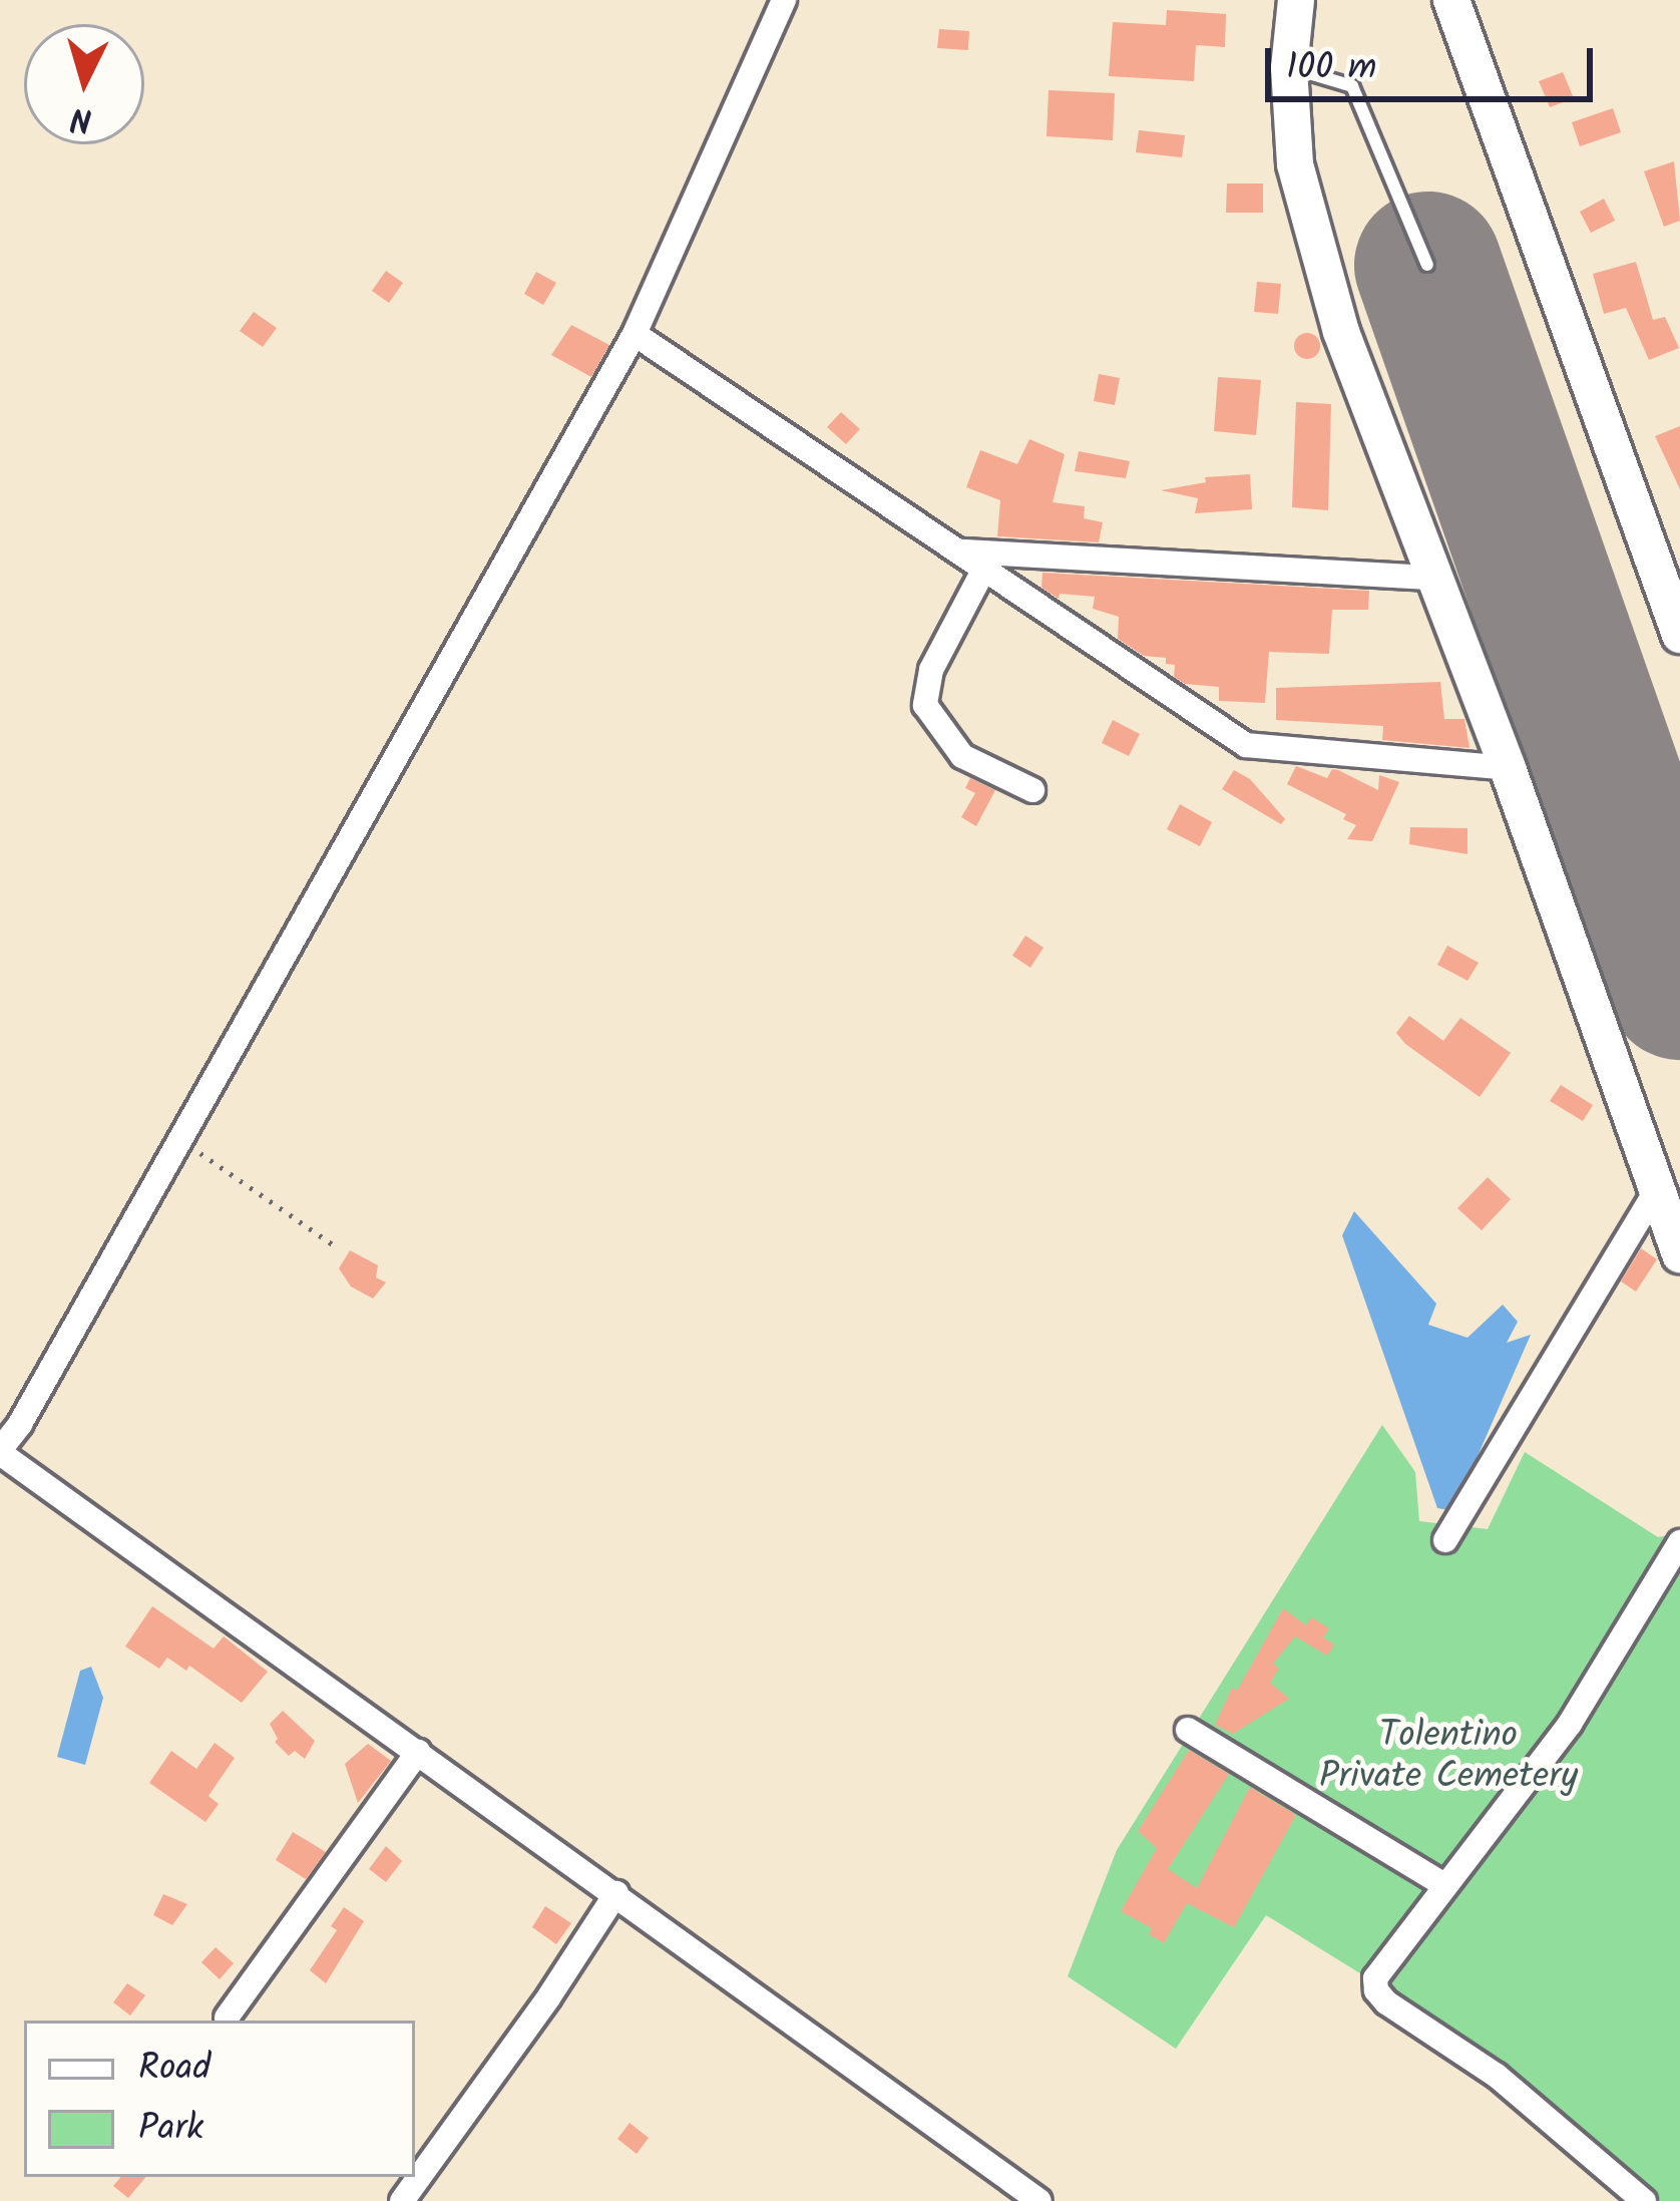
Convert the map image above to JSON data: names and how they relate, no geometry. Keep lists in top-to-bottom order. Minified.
{"parks":["Tolentino Private Cemetery"],"legend":["Road","Park"],"scale_bar":"100 m","north":"bottom"}
